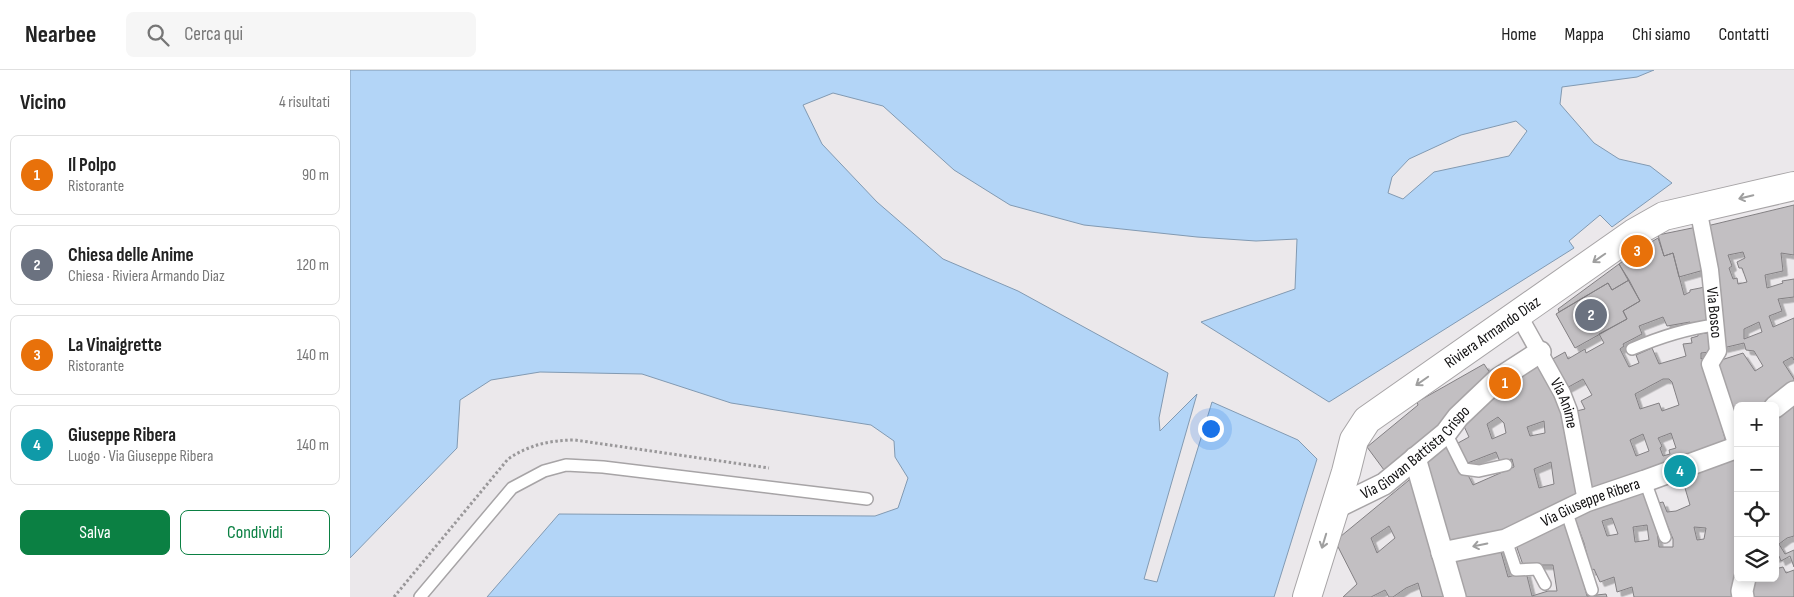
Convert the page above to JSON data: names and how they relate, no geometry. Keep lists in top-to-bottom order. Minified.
{"streets":{"street":["Via Bosco","Riviera Armando Diaz","Via Anime","Via Giovan Battista Crispo","Via Giuseppe Ribera"]},"crossings":[["Via Bosco","Riviera Armando Diaz"],["Riviera Armando Diaz","Via Anime"],["Riviera Armando Diaz","Via Giovan Battista Crispo"],["Via Anime","Via Giovan Battista Crispo"],["Via Anime","Via Giuseppe Ribera"]],"one_way":["Riviera Armando Diaz"],"page":{"header":"Nearbee","search":"Cerca qui","nav":["Home","Mappa","Chi siamo","Contatti"],"heading":["Vicino","4 risultati"],"list":[{"mark":"1","name":"Il Polpo","note":"Ristorante","value":"90 m"},{"mark":"2","name":"Chiesa delle Anime","note":"Chiesa · Riviera Armando Diaz","value":"120 m"},{"mark":"3","name":"La Vinaigrette","note":"Ristorante","value":"140 m"},{"mark":"4","name":"Giuseppe Ribera","note":"Luogo · Via Giuseppe Ribera","value":"140 m"}],"pins":["3","2","1","4"],"map_buttons":["+","−"],"buttons":["Salva","Condividi"]}}
